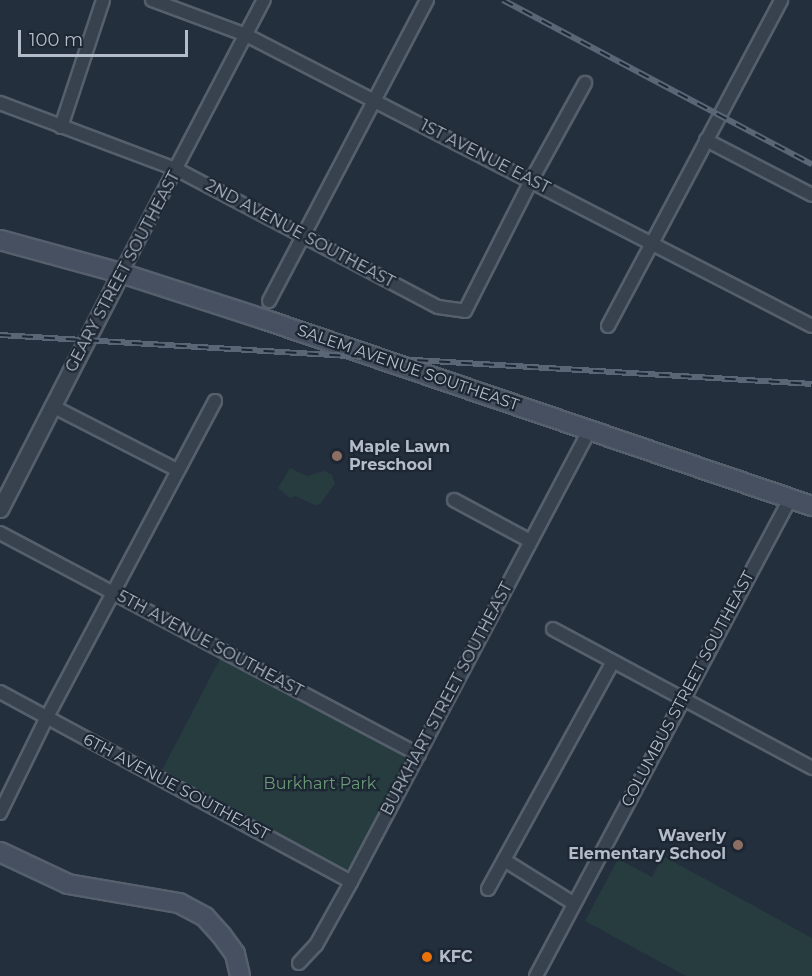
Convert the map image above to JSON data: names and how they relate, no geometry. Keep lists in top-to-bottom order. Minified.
{"streets":{"main road":["SALEM AVENUE SOUTHEAST"],"street":["1ST AVENUE EAST","2ND AVENUE SOUTHEAST","GEARY STREET SOUTHEAST","5TH AVENUE SOUTHEAST","COLUMBUS STREET SOUTHEAST","BURKHART STREET SOUTHEAST","6TH AVENUE SOUTHEAST"]},"crossings":[["1ST AVENUE EAST","2ND AVENUE SOUTHEAST"],["1ST AVENUE EAST","GEARY STREET SOUTHEAST"],["2ND AVENUE SOUTHEAST","GEARY STREET SOUTHEAST"],["GEARY STREET SOUTHEAST","SALEM AVENUE SOUTHEAST"],["SALEM AVENUE SOUTHEAST","COLUMBUS STREET SOUTHEAST"],["SALEM AVENUE SOUTHEAST","BURKHART STREET SOUTHEAST"],["5TH AVENUE SOUTHEAST","BURKHART STREET SOUTHEAST"],["BURKHART STREET SOUTHEAST","6TH AVENUE SOUTHEAST"]],"parks":["Burkhart Park"],"places":["Maple Lawn Preschool","Waverly Elementary School","KFC"],"scale_bar":"100 m"}
